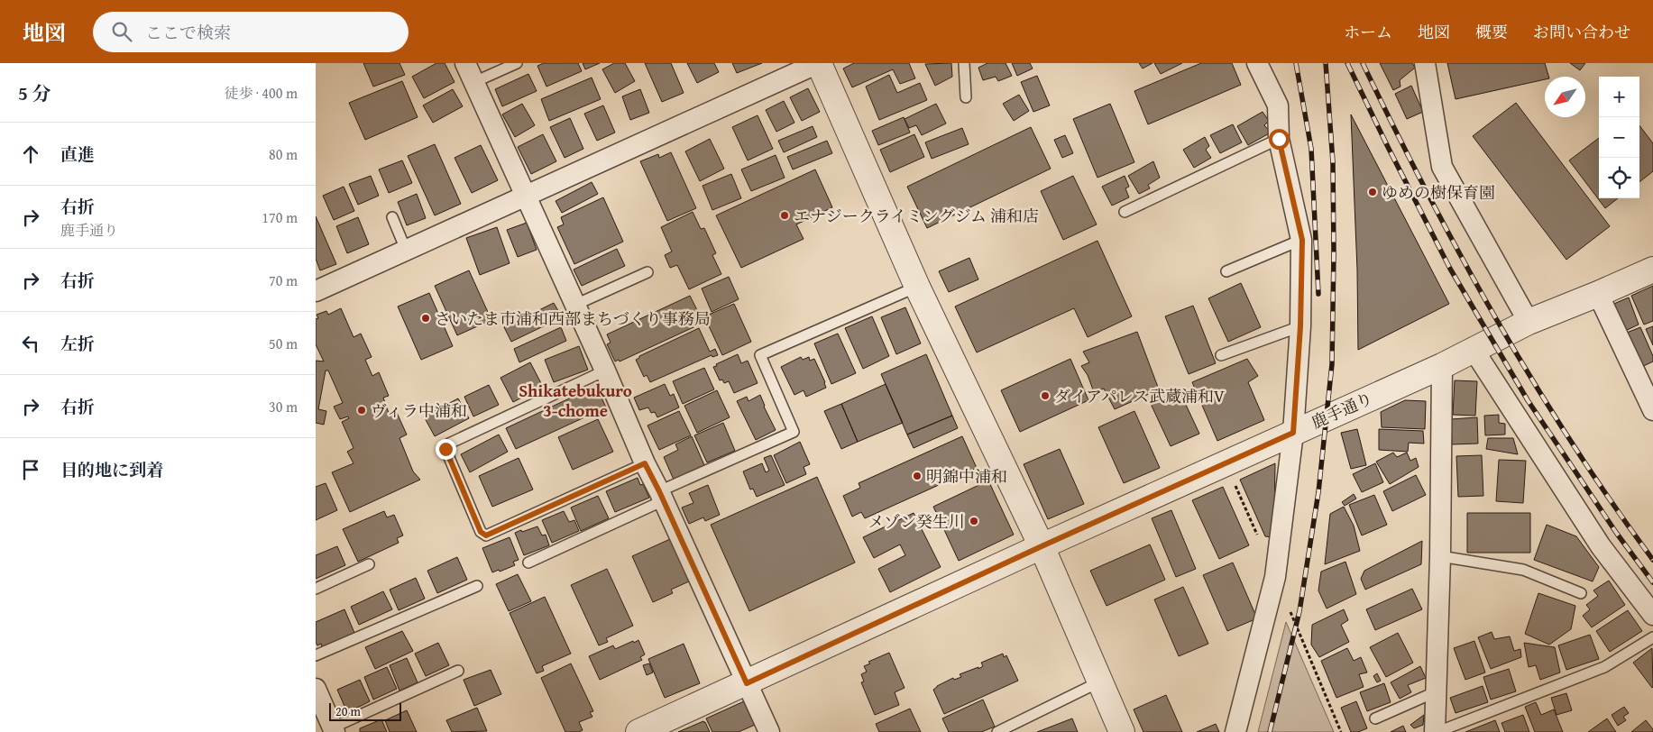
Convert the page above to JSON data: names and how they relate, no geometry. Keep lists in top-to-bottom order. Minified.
{"streets":{"street":["鹿手通り"]},"districts":["Shikatebukuro 3-chome"],"places":["ゆめの樹保育園","エナジークライミングジム 浦和店","さいたま市浦和西部まちづくり事務局","ダイアパレス武蔵浦和Ⅴ","ヴィラ中浦和","明錦中浦和","メゾン癸生川"],"scale_bar":"20 m","north":"bottom left","page":{"header":"地図","search":"ここで検索","nav":["ホーム","地図","概要","お問い合わせ"],"heading":["5 分","徒歩 · 400 m"],"map_buttons":["+","−"],"list":[["直進","80 m"],["右折","鹿手通り","170 m"],["右折","70 m"],["左折","50 m"],["右折","30 m"],"目的地に到着"],"scale":"20 m"}}
